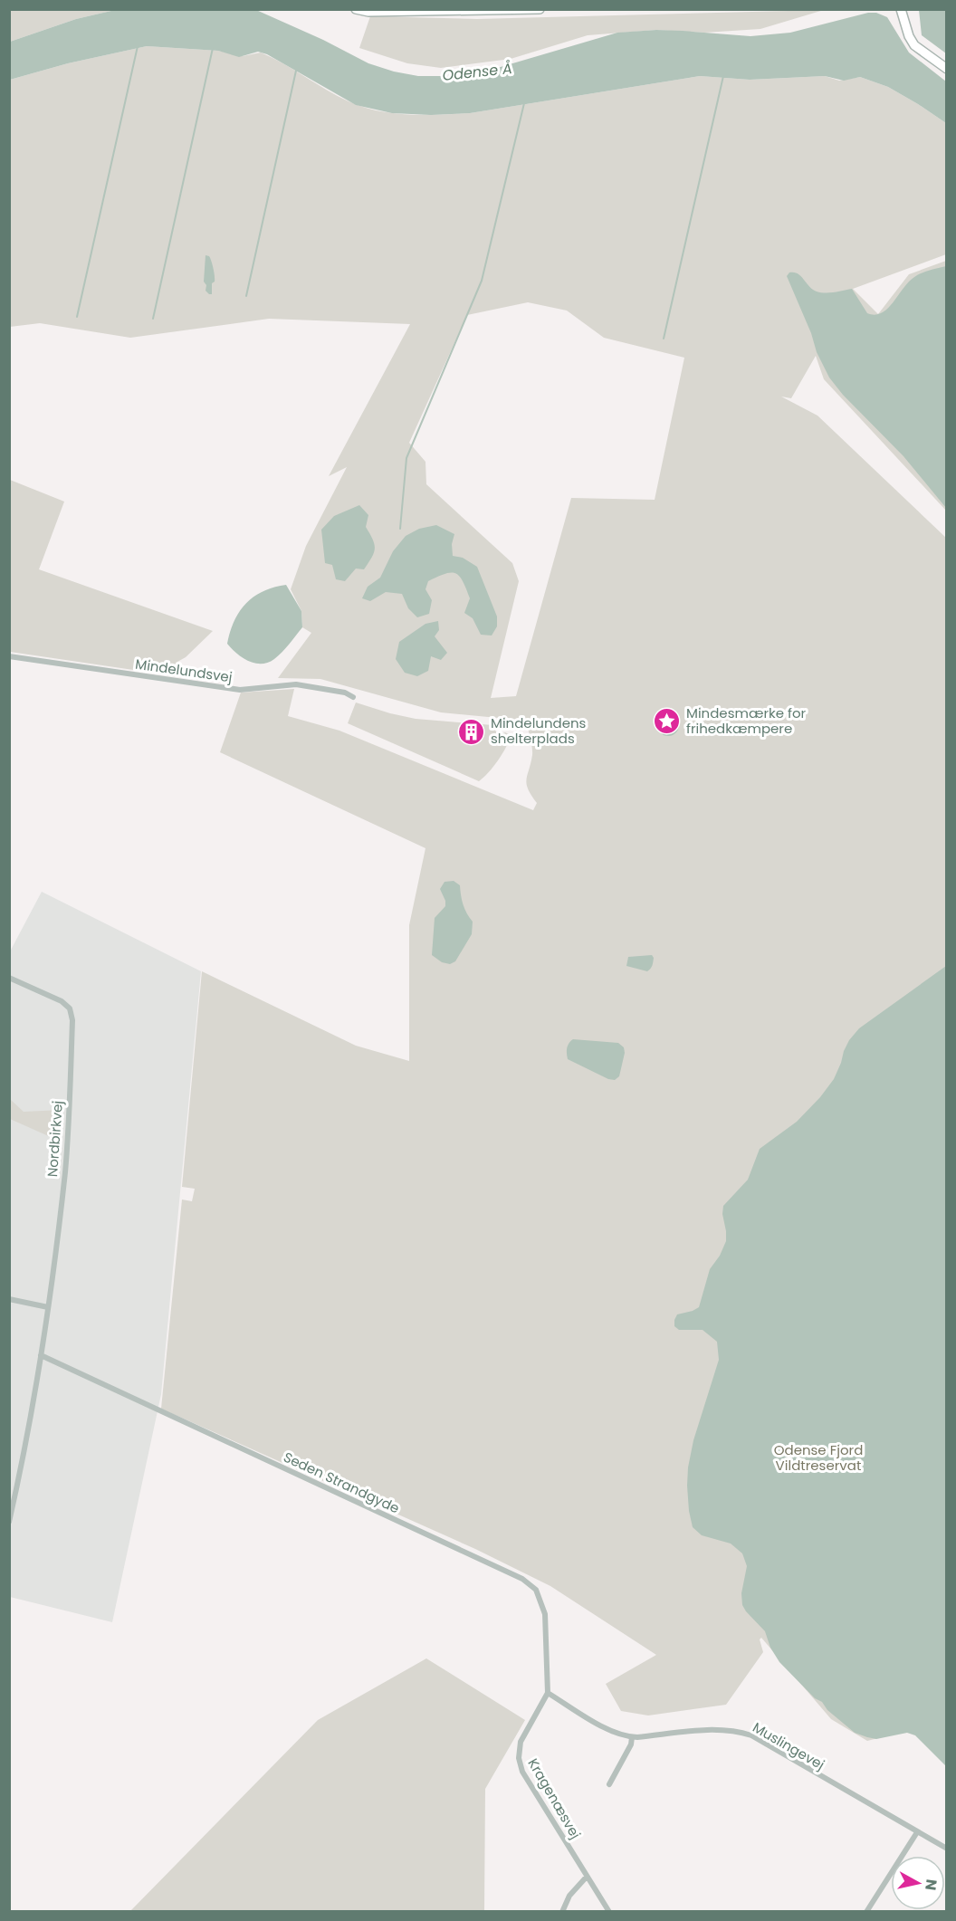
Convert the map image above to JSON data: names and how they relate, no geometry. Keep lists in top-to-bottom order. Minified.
{"streets":{"street":["Mindelundsvej","Nordbirkvej","Seden Strandgyde","Muslingevej","Kragenæsvej"]},"crossings":[["Nordbirkvej","Seden Strandgyde"],["Seden Strandgyde","Muslingevej"],["Seden Strandgyde","Kragenæsvej"],["Muslingevej","Kragenæsvej"]],"water":["Odense Å"],"parks":["Odense Fjord Vildtreservat"],"places":{"place":["Mindesmærke for frihedkæmpere"],"building":["Mindelundens shelterplads"]},"north":"right"}
